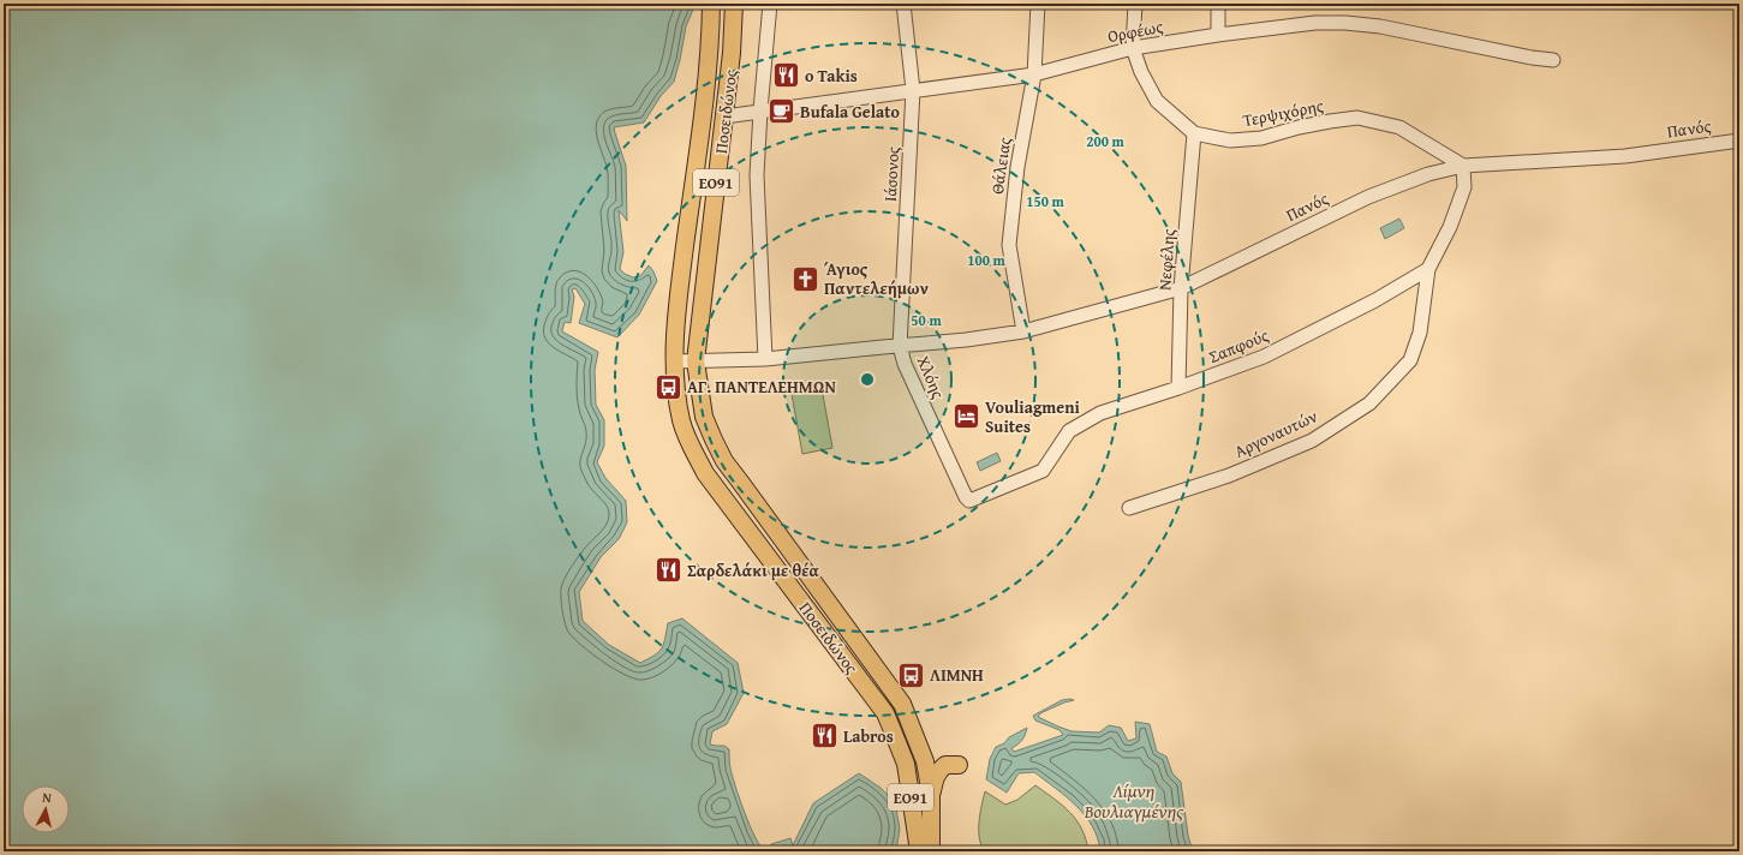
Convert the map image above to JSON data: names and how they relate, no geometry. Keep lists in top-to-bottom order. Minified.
{"streets":{"main road":["Ποσειδώνος","ΕΟ91"],"street":["Ορφέως","Τερψιχόρης","Πανός","Θάλειας","Ιάσονος","Νεφέλης","Σαπφούς","Χλόης","Αργοναυτών"]},"crossings":[["Ορφέως","Ποσειδώνος"],["Ορφέως","Τερψιχόρης"],["Ορφέως","Θάλειας"],["Ορφέως","Ιάσονος"],["Τερψιχόρης","Πανός"],["Τερψιχόρης","Νεφέλης"],["Πανός","Θάλειας"],["Πανός","Ιάσονος"],["Πανός","Νεφέλης"],["Πανός","Χλόης"],["Ιάσονος","Χλόης"],["Νεφέλης","Σαπφούς"],["Σαπφούς","Χλόης"],["Σαπφούς","Αργοναυτών"]],"water":["Λίμνη Βουλιαγμένης"],"places":{"restaurant":["o Takis","Σαρδελάκι με θέα","Labros"],"cafe":["Bufala Gelato"],"church":["Άγιος Παντελεήμων"],"bus stop":["ΑΓ. ΠΑΝΤΕΛΕΗΜΩΝ","ΛΙΜΝΗ"],"hotel":["Vouliagmeni Suites"]},"north":"top","rings":["200 m","150 m","100 m","50 m"]}
